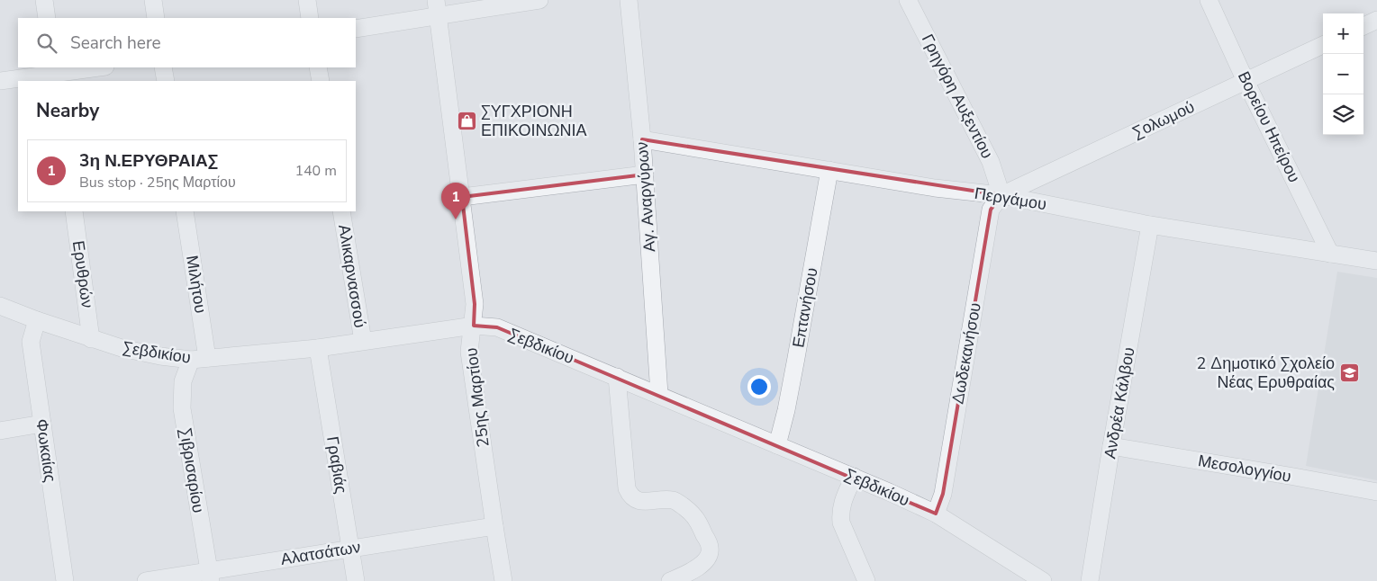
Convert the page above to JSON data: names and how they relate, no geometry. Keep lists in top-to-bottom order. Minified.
{"streets":{"street":["Γρηγόρη Αυξεντίου","Σολωμού","Βορείου Ηπείρου","Αγ. Αναργύρων","Περγάμου","Ερυθρών","Αλικαρνασσού","Μιλήτου","Επτανήσου","Σεβδικίου","Δωδεκανήσου","25ης Μαρτίου","Ανδρέα Κάλβου","Φωκαίας","Γραβιάς","Μεσολογγίου","Σιβρισαρίου","Αλατσάτων"]},"crossings":[["Γρηγόρη Αυξεντίου","Σολωμού"],["Γρηγόρη Αυξεντίου","Περγάμου"],["Γρηγόρη Αυξεντίου","Δωδεκανήσου"],["Σολωμού","Βορείου Ηπείρου"],["Σολωμού","Περγάμου"],["Σολωμού","Δωδεκανήσου"],["Βορείου Ηπείρου","Περγάμου"],["Αγ. Αναργύρων","Περγάμου"],["Αγ. Αναργύρων","Σεβδικίου"],["Περγάμου","Επτανήσου"],["Περγάμου","Δωδεκανήσου"],["Περγάμου","Ανδρέα Κάλβου"],["Ερυθρών","Σεβδικίου"],["Αλικαρνασσού","Σεβδικίου"],["Μιλήτου","Σεβδικίου"],["Μιλήτου","Σιβρισαρίου"],["Επτανήσου","Σεβδικίου"],["Σεβδικίου","Δωδεκανήσου"],["Σεβδικίου","25ης Μαρτίου"],["Σεβδικίου","Φωκαίας"],["Σεβδικίου","Γραβιάς"],["Σεβδικίου","Σιβρισαρίου"],["25ης Μαρτίου","Αλατσάτων"],["Ανδρέα Κάλβου","Μεσολογγίου"],["Γραβιάς","Αλατσάτων"],["Σιβρισαρίου","Αλατσάτων"]],"places":{"shop":["ΣΥΓΧΡΙΟΝΗ ΕΠΙΚΟΙΝΩΝΙΑ"],"school or university":["2 Δημοτικό Σχολείο Νέας Ερυθραίας"]},"page":{"map_buttons":["+","−"],"search":"Search here","heading":"Nearby","list":[{"mark":"1","name":"3η Ν.ΕΡΥΘΡΑΙΑΣ","note":"Bus stop · 25ης Μαρτίου","value":"140 m"}],"pins":"1"}}
